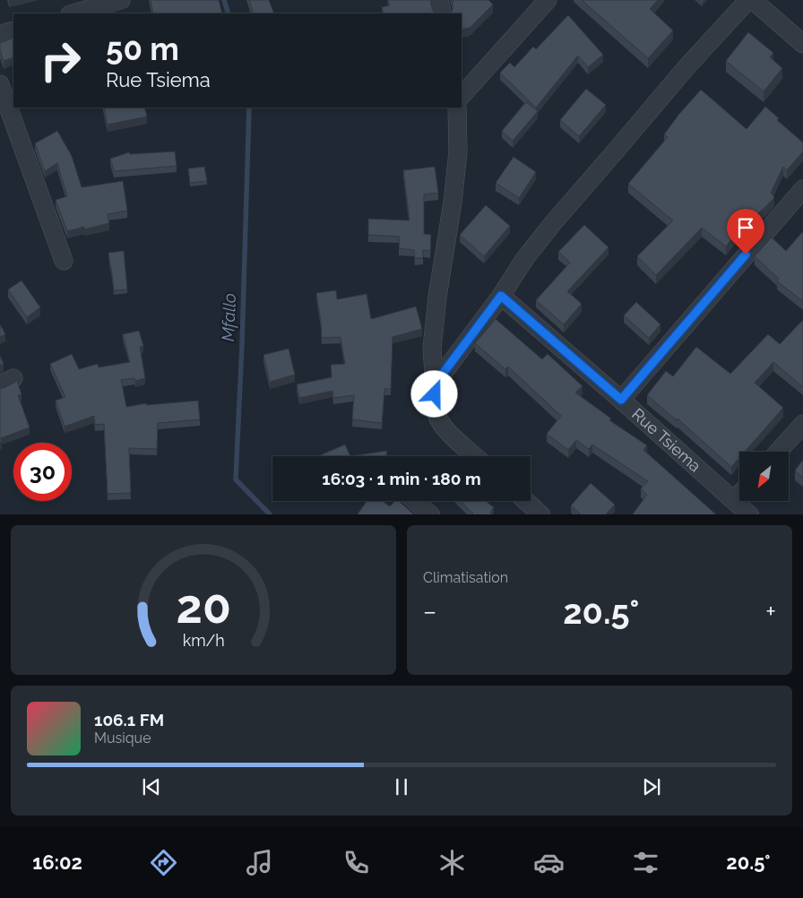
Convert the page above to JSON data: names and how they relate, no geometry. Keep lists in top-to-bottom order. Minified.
{"streets":{"street":["Rue Tsiema"]},"water":["Mfallo"],"north":"bottom left","page":{"turn":["50 m","Rue Tsiema"],"limit":"30","trip":"16:03 · 1 min · 180 m","tile":"Climatisation","heat":["−","20.5°","+"],"song":["106.1 FM","Musique"],"tabs":["16:02","20.5°"],"gauge":["20","km/h"]}}
